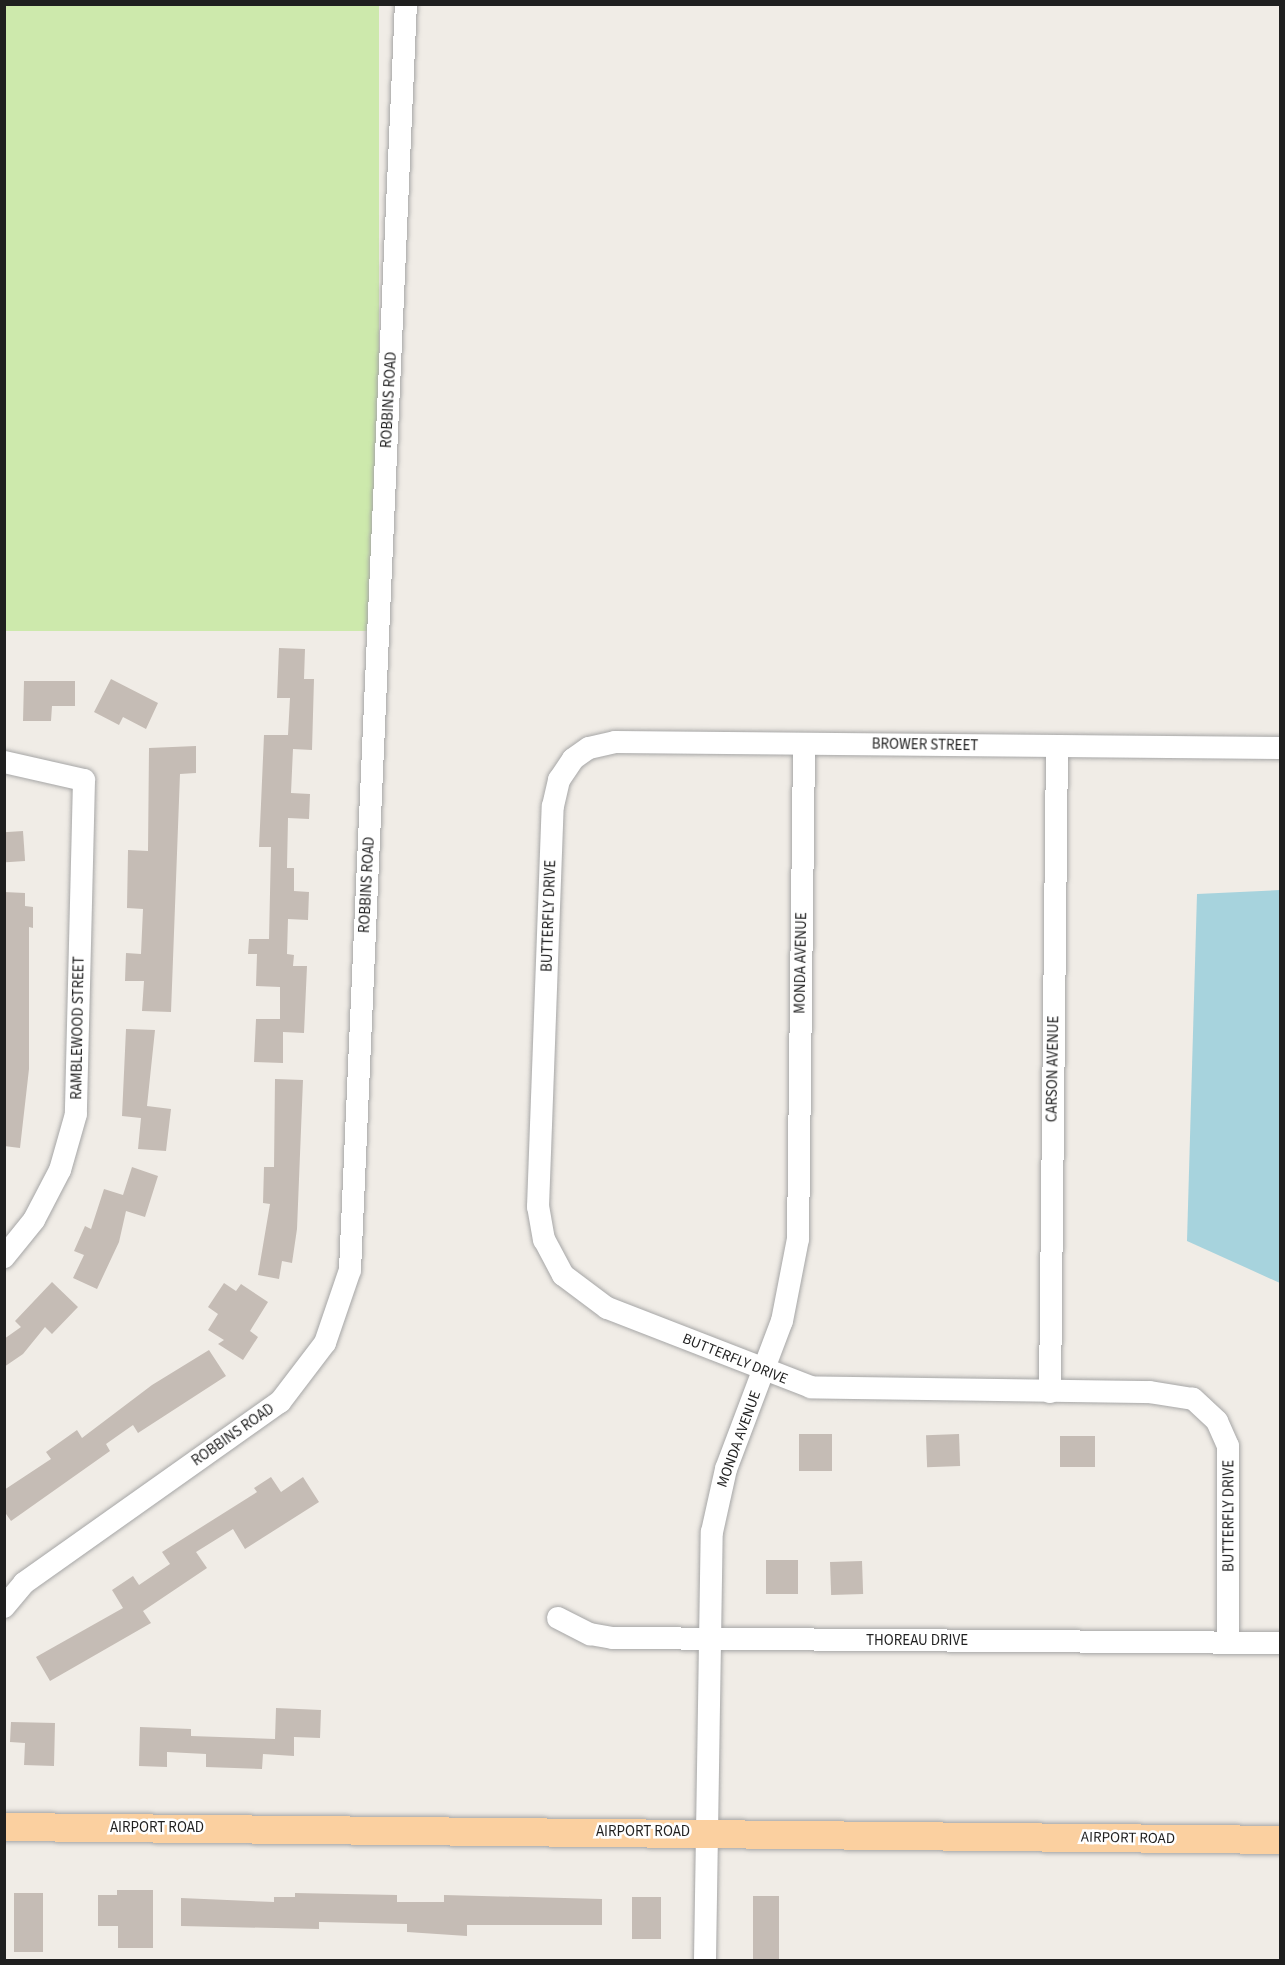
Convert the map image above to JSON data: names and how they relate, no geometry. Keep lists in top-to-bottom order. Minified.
{"streets":{"main road":["AIRPORT ROAD"],"street":["ROBBINS ROAD","BROWER STREET","BUTTERFLY DRIVE","MONDA AVENUE","RAMBLEWOOD STREET","CARSON AVENUE","THOREAU DRIVE"]},"crossings":[["BROWER STREET","BUTTERFLY DRIVE"],["BROWER STREET","MONDA AVENUE"],["BROWER STREET","CARSON AVENUE"],["BUTTERFLY DRIVE","MONDA AVENUE"],["BUTTERFLY DRIVE","CARSON AVENUE"],["BUTTERFLY DRIVE","THOREAU DRIVE"],["MONDA AVENUE","THOREAU DRIVE"],["MONDA AVENUE","AIRPORT ROAD"]]}
